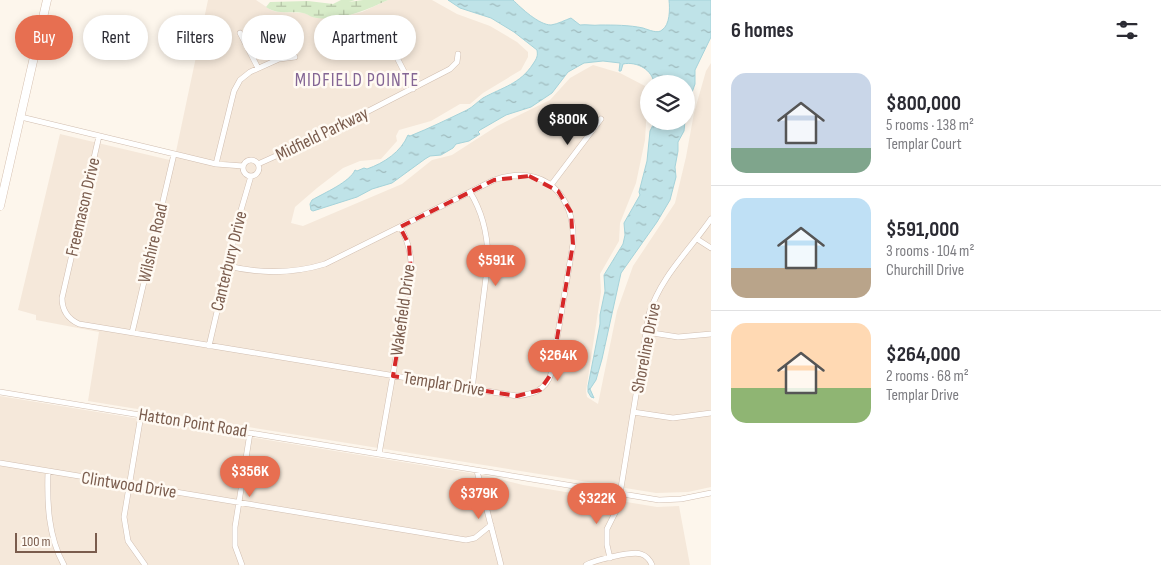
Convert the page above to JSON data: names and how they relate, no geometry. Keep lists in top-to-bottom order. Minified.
{"streets":{"street":["Midfield Parkway","Freemason Drive","Wilshire Road","Canterbury Drive","Wakefield Drive","Shoreline Drive","Templar Drive","Hatton Point Road","Clintwood Drive"]},"crossings":[["Midfield Parkway","Canterbury Drive"],["Freemason Drive","Templar Drive"],["Wilshire Road","Templar Drive"],["Canterbury Drive","Templar Drive"],["Wakefield Drive","Templar Drive"],["Wakefield Drive","Hatton Point Road"],["Shoreline Drive","Hatton Point Road"]],"districts":["MIDFIELD POINTE"],"scale_bar":"100 m","page":{"heading":"6 homes","chip":["Buy","Rent","Filters","New","Apartment"],"list":[{"name":"$800,000","note":"5 rooms · 138 m² · Templar Court"},{"name":"$591,000","note":"3 rooms · 104 m² · Churchill Drive"},{"name":"$264,000","note":"2 rooms · 68 m² · Templar Drive"}],"price":["$800K","$591K","$264K","$356K","$379K","$322K"],"scale":"100 m"}}
